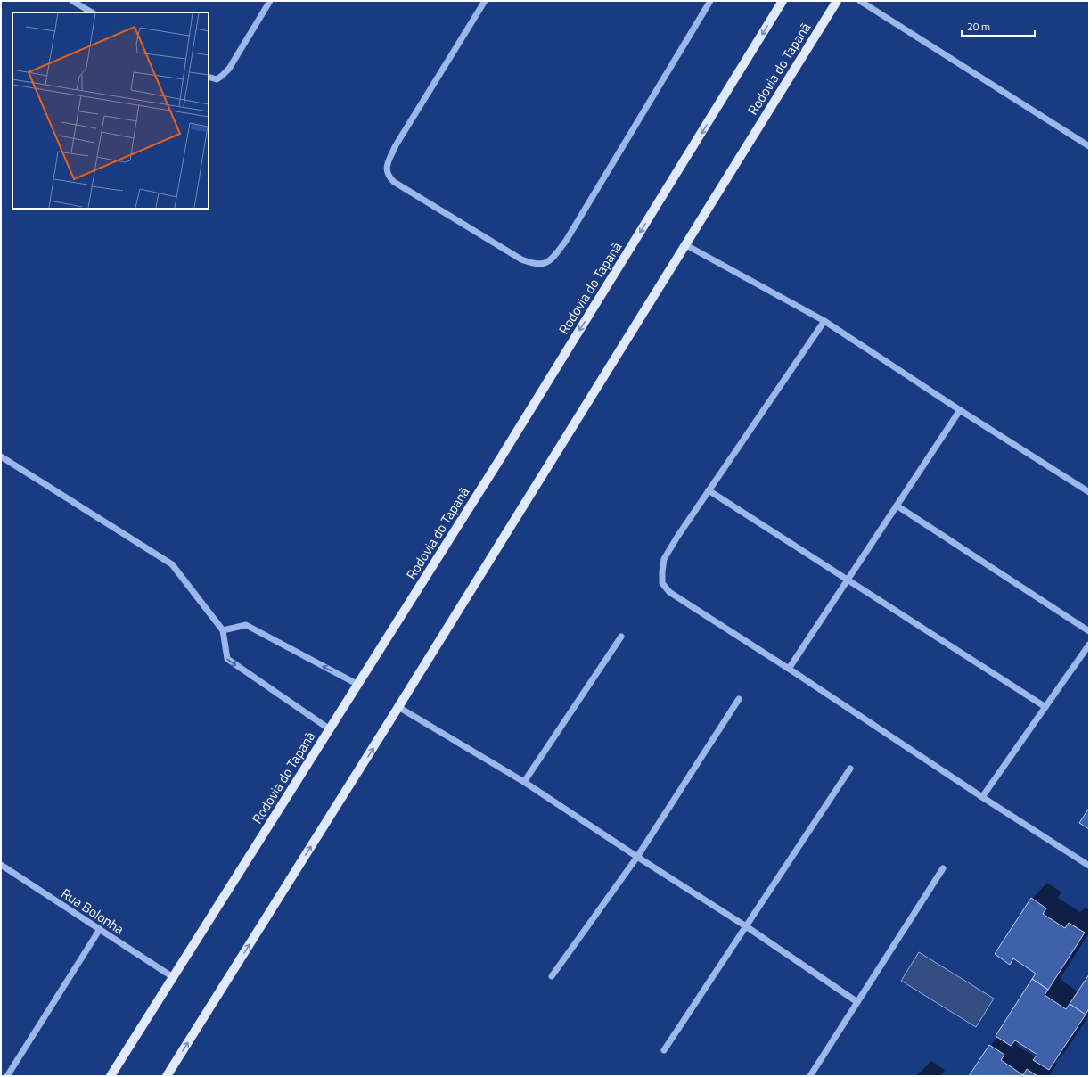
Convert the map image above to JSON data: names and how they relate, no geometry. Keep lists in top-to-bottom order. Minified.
{"streets":{"main road":["Rodovia do Tapanã"],"street":["Rua Bolonha"]},"crossings":[["Rodovia do Tapanã","Rua Bolonha"]],"scale_bar":"20 m"}
